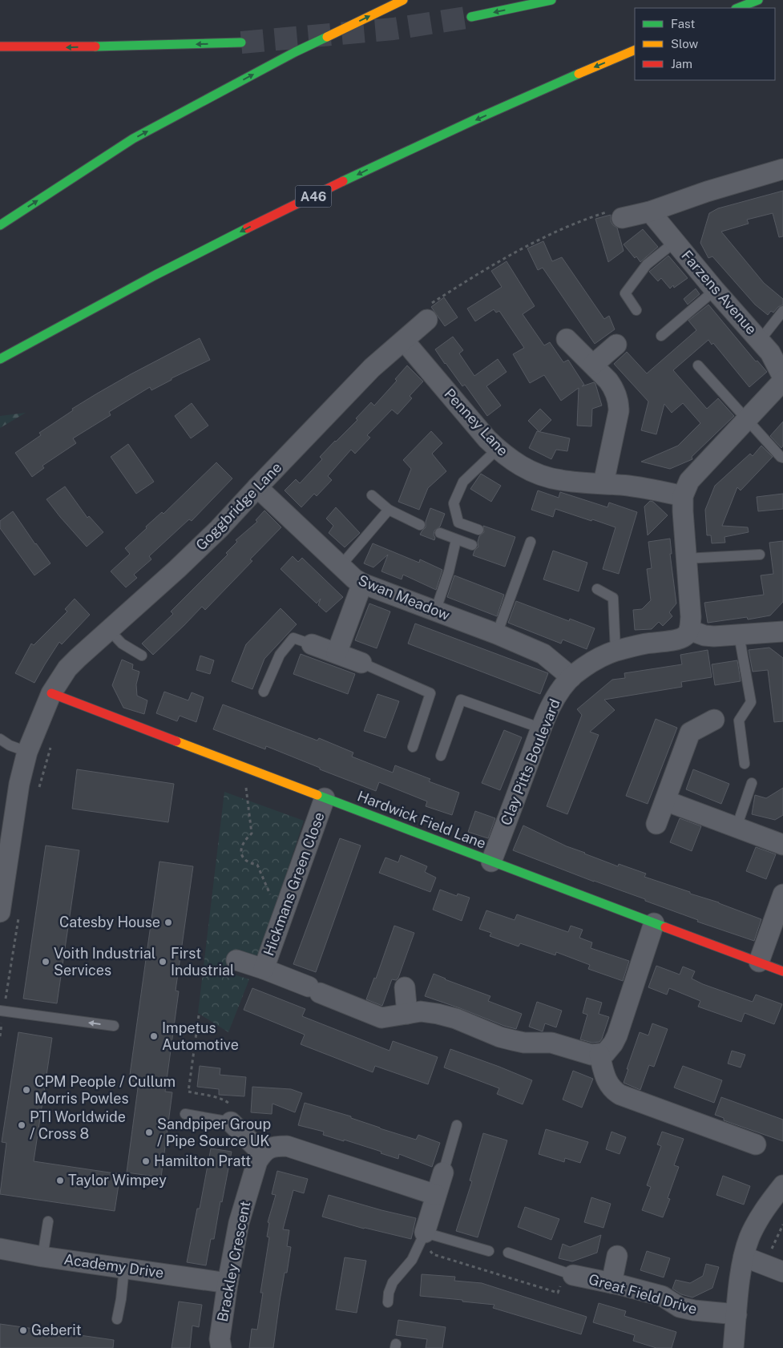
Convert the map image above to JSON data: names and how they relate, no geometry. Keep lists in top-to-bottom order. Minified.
{"streets":{"main road":["A46","Hardwick Field Lane"],"street":["Farzens Avenue","Penney Lane","Goggbridge Lane","Swan Meadow","Clay Pitts Boulevard","Hickmans Green Close","Brackley Crescent","Academy Drive","Great Field Drive"]},"crossings":[["Penney Lane","Goggbridge Lane"],["Goggbridge Lane","Swan Meadow"],["Goggbridge Lane","Hardwick Field Lane"],["Swan Meadow","Clay Pitts Boulevard"],["Clay Pitts Boulevard","Hardwick Field Lane"],["Hardwick Field Lane","Hickmans Green Close"],["Brackley Crescent","Academy Drive"]],"places":["Catesby House","Voith Industrial Services","First Industrial","Impetus Automotive","CPM People / Cullum Morris Powles","PTI Worldwide / Cross 8","Sandpiper Group / Pipe Source UK","Hamilton Pratt","Taylor Wimpey","Geberit"],"legend":["Fast","Slow","Jam"]}
